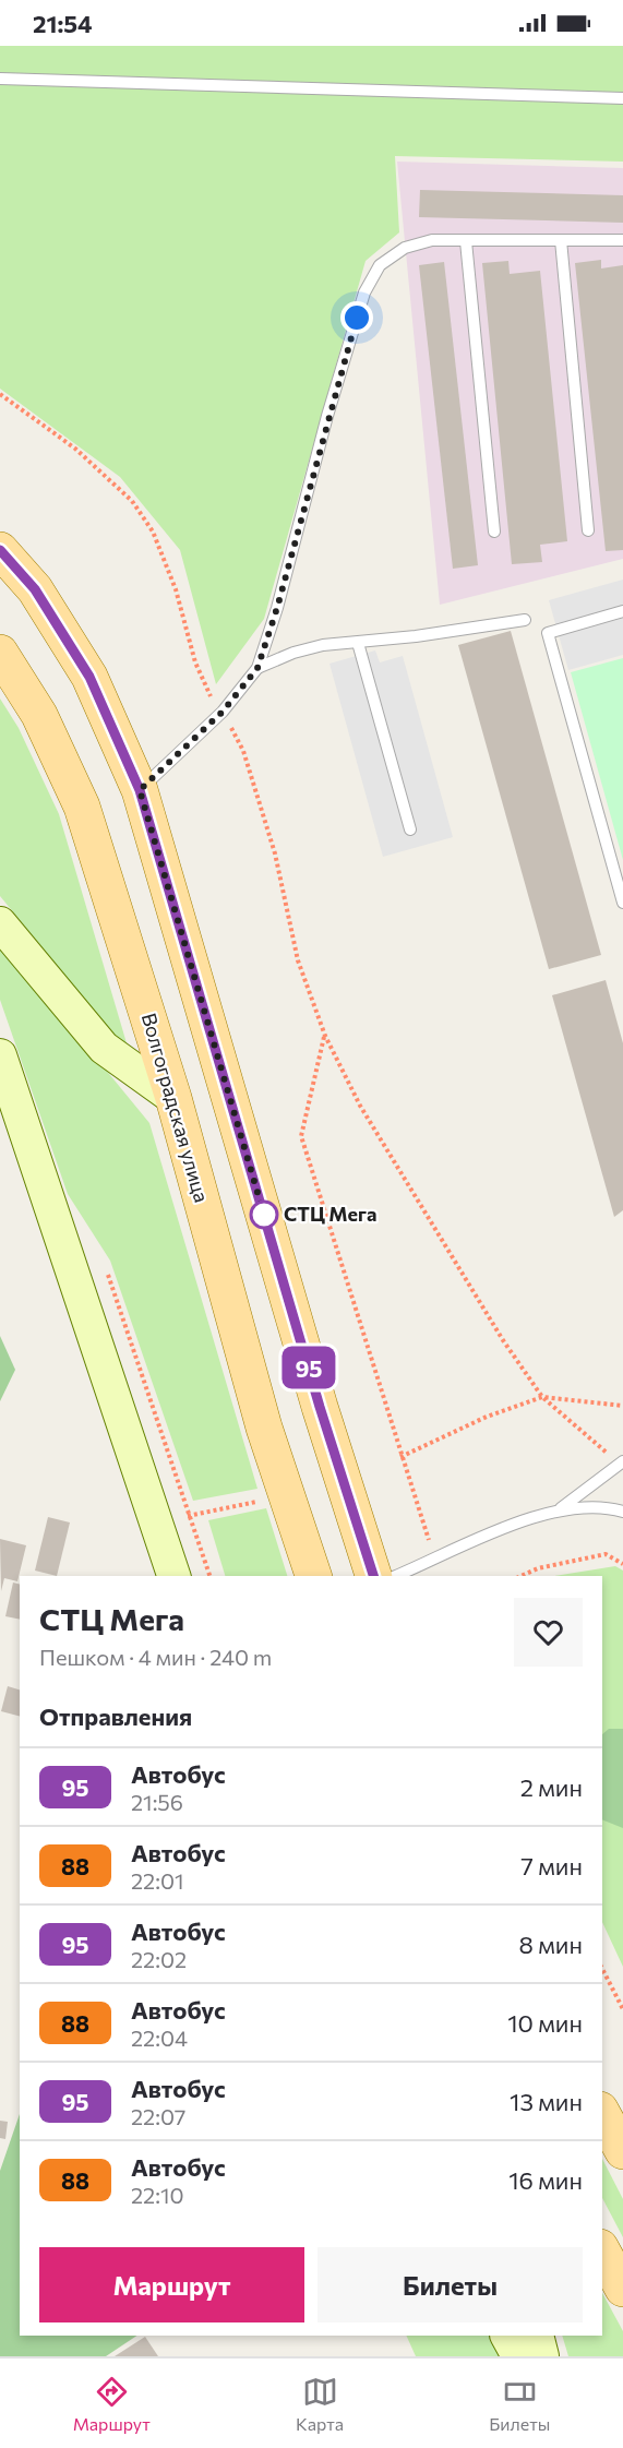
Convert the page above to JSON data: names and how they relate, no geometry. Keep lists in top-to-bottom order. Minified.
{"streets":{"main road":["Волгоградская улица"]},"places":["СТЦ Мега"],"lines":["bus line 95"],"page":{"status":"21:54","on_map":"95","heading":[["СТЦ Мега","Пешком · 4 мин · 240 m"],"Отправления"],"list":[{"mark":"95","name":"Автобус","note":"21:56","value":"2 мин"},{"mark":"88","name":"Автобус","note":"22:01","value":"7 мин"},{"mark":"95","name":"Автобус","note":"22:02","value":"8 мин"},{"mark":"88","name":"Автобус","note":"22:04","value":"10 мин"},{"mark":"95","name":"Автобус","note":"22:07","value":"13 мин"},{"mark":"88","name":"Автобус","note":"22:10","value":"16 мин"}],"buttons":["Маршрут","Билеты"],"tabs":["Маршрут","Карта","Билеты"]}}
